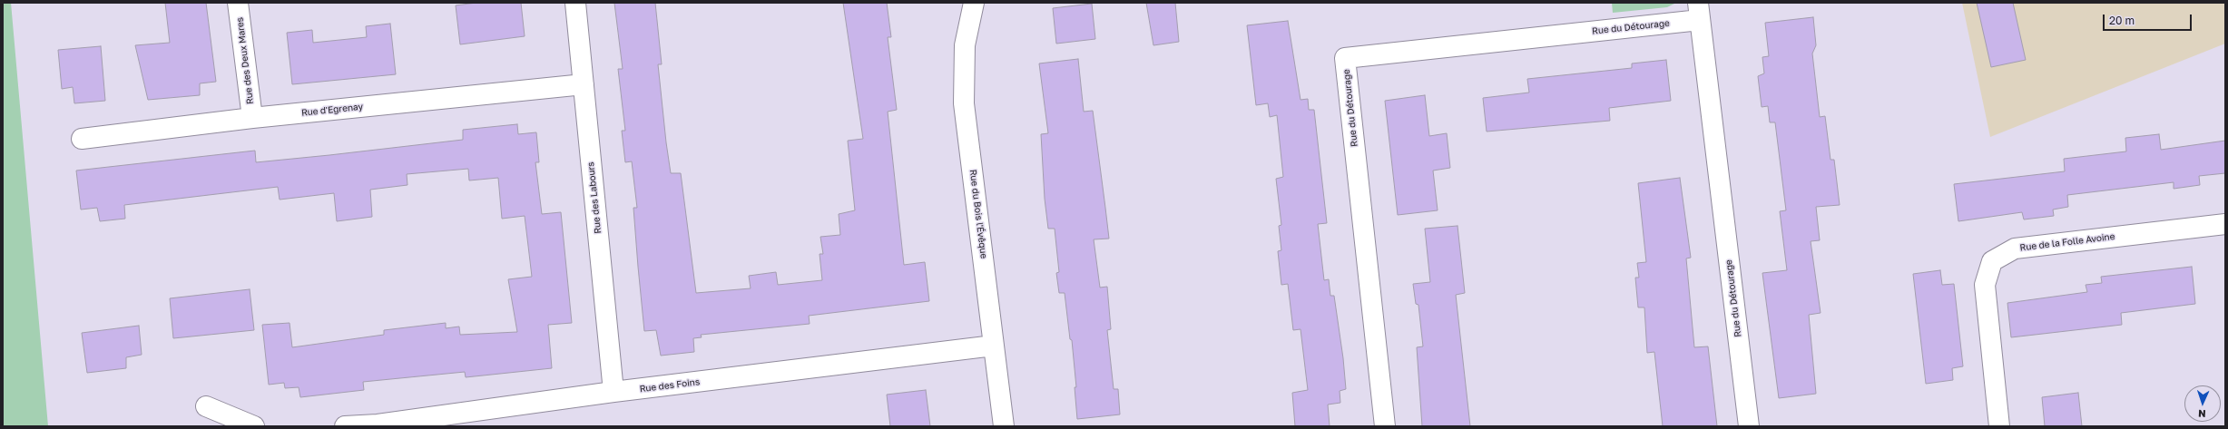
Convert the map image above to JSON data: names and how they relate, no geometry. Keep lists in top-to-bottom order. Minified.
{"streets":{"street":["Rue du Détourage","Rue des Deux Mares","Rue d'Egrenay","Rue des Labours","Rue du Bois l'Évêque","Rue de la Folle Avoine","Rue des Foins"]},"crossings":[["Rue des Deux Mares","Rue d'Egrenay"],["Rue d'Egrenay","Rue des Labours"],["Rue des Labours","Rue des Foins"],["Rue du Bois l'Évêque","Rue des Foins"]],"scale_bar":"20 m","north":"bottom"}
